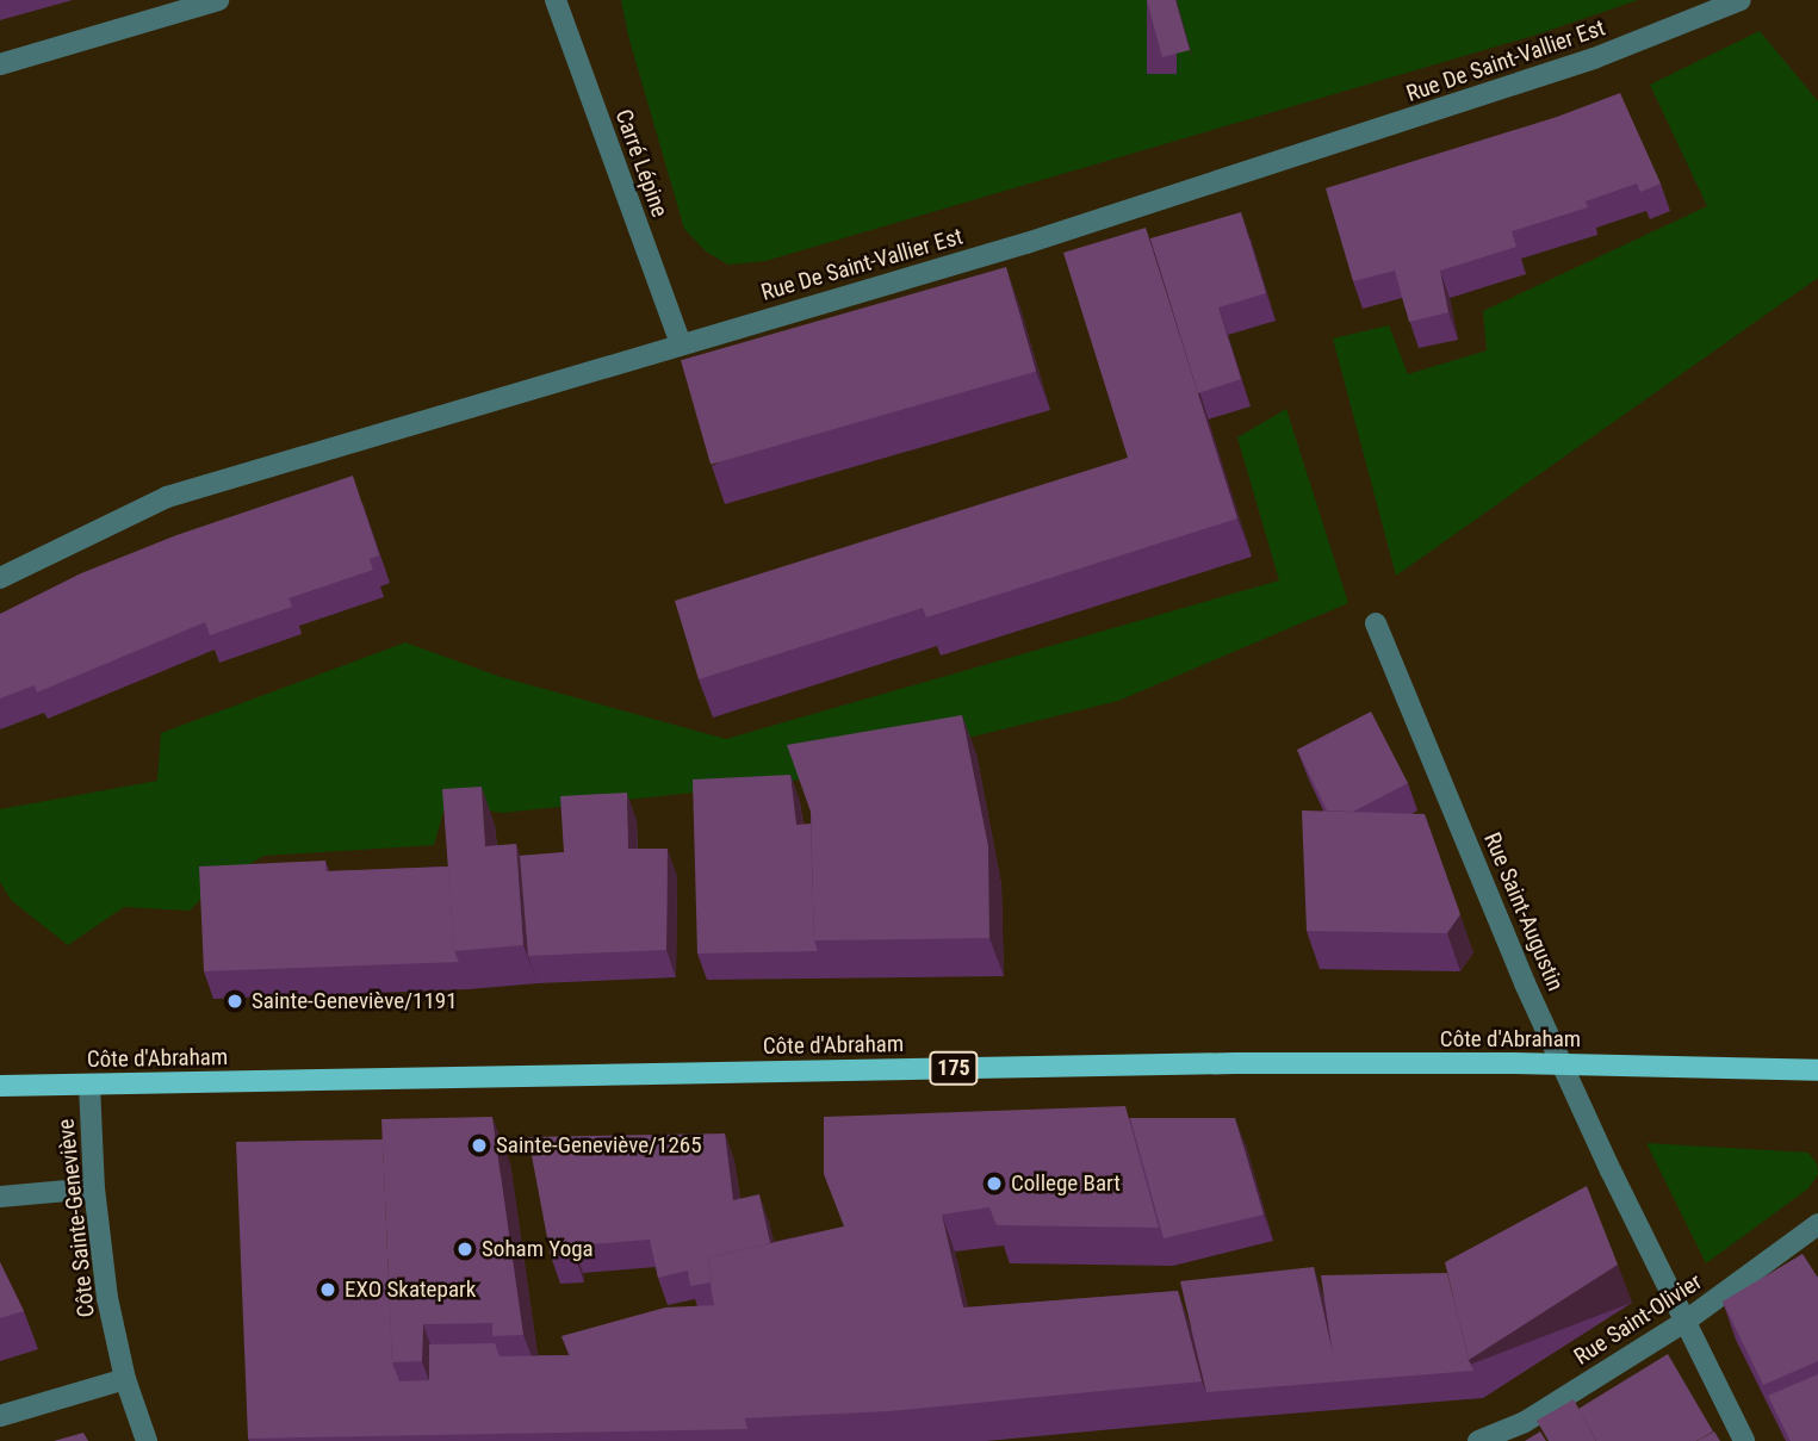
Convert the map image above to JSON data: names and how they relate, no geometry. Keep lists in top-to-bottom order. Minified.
{"streets":{"main road":["Côte d'Abraham","175"],"street":["Rue De Saint-Vallier Est","Carré Lépine","Rue Saint-Augustin","Côte Sainte-Geneviève","Rue Saint-Olivier"]},"crossings":[["Rue De Saint-Vallier Est","Carré Lépine"],["Rue Saint-Augustin","Côte d'Abraham"],["Rue Saint-Augustin","Rue Saint-Olivier"],["Côte d'Abraham","Côte Sainte-Geneviève"]],"places":["Sainte-Geneviève/1191","Sainte-Geneviève/1265","College Bart","Soham Yoga","EXO Skatepark"]}
